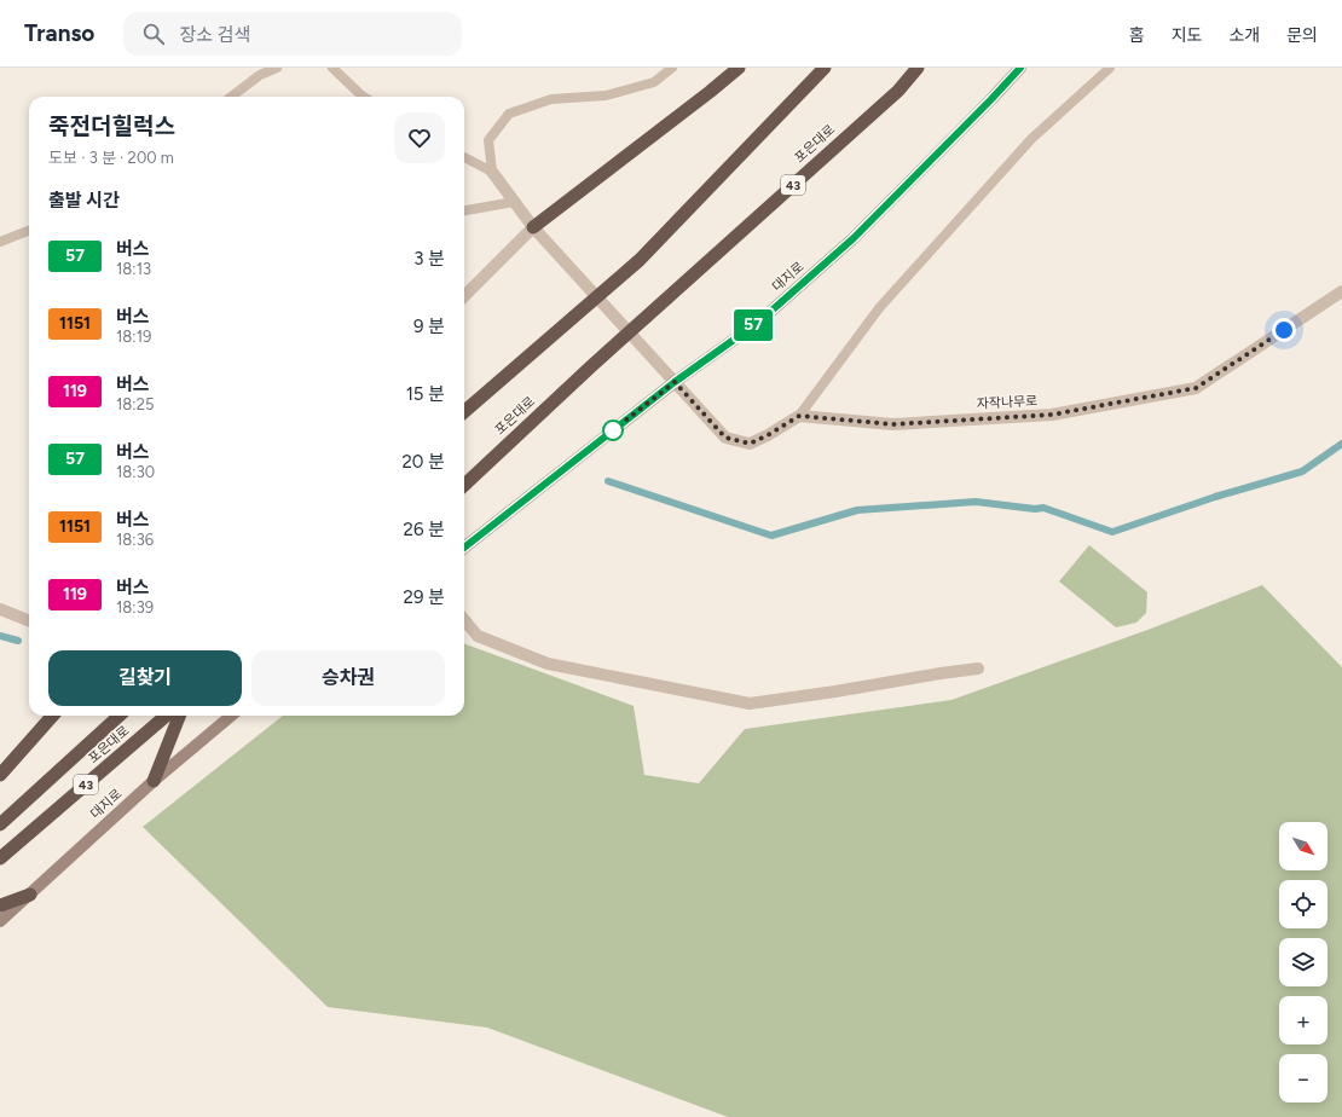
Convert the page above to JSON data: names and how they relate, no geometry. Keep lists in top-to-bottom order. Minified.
{"streets":{"highway":["포은대로","43"],"main road":["대지로"],"street":["자작나무로"]},"lines":["bus line 57"],"north":"bottom right","page":{"header":"Transo","search":"장소 검색","nav":["홈","지도","소개","문의"],"on_map":"57","heading":[["죽전더힐럭스","도보 · 3 분 · 200 m"],"출발 시간"],"list":[{"mark":"57","name":"버스","note":"18:13","value":"3 분"},{"mark":"1151","name":"버스","note":"18:19","value":"9 분"},{"mark":"119","name":"버스","note":"18:25","value":"15 분"},{"mark":"57","name":"버스","note":"18:30","value":"20 분"},{"mark":"1151","name":"버스","note":"18:36","value":"26 분"},{"mark":"119","name":"버스","note":"18:39","value":"29 분"}],"buttons":["길찾기","승차권"],"map_buttons":["+","−"]}}
